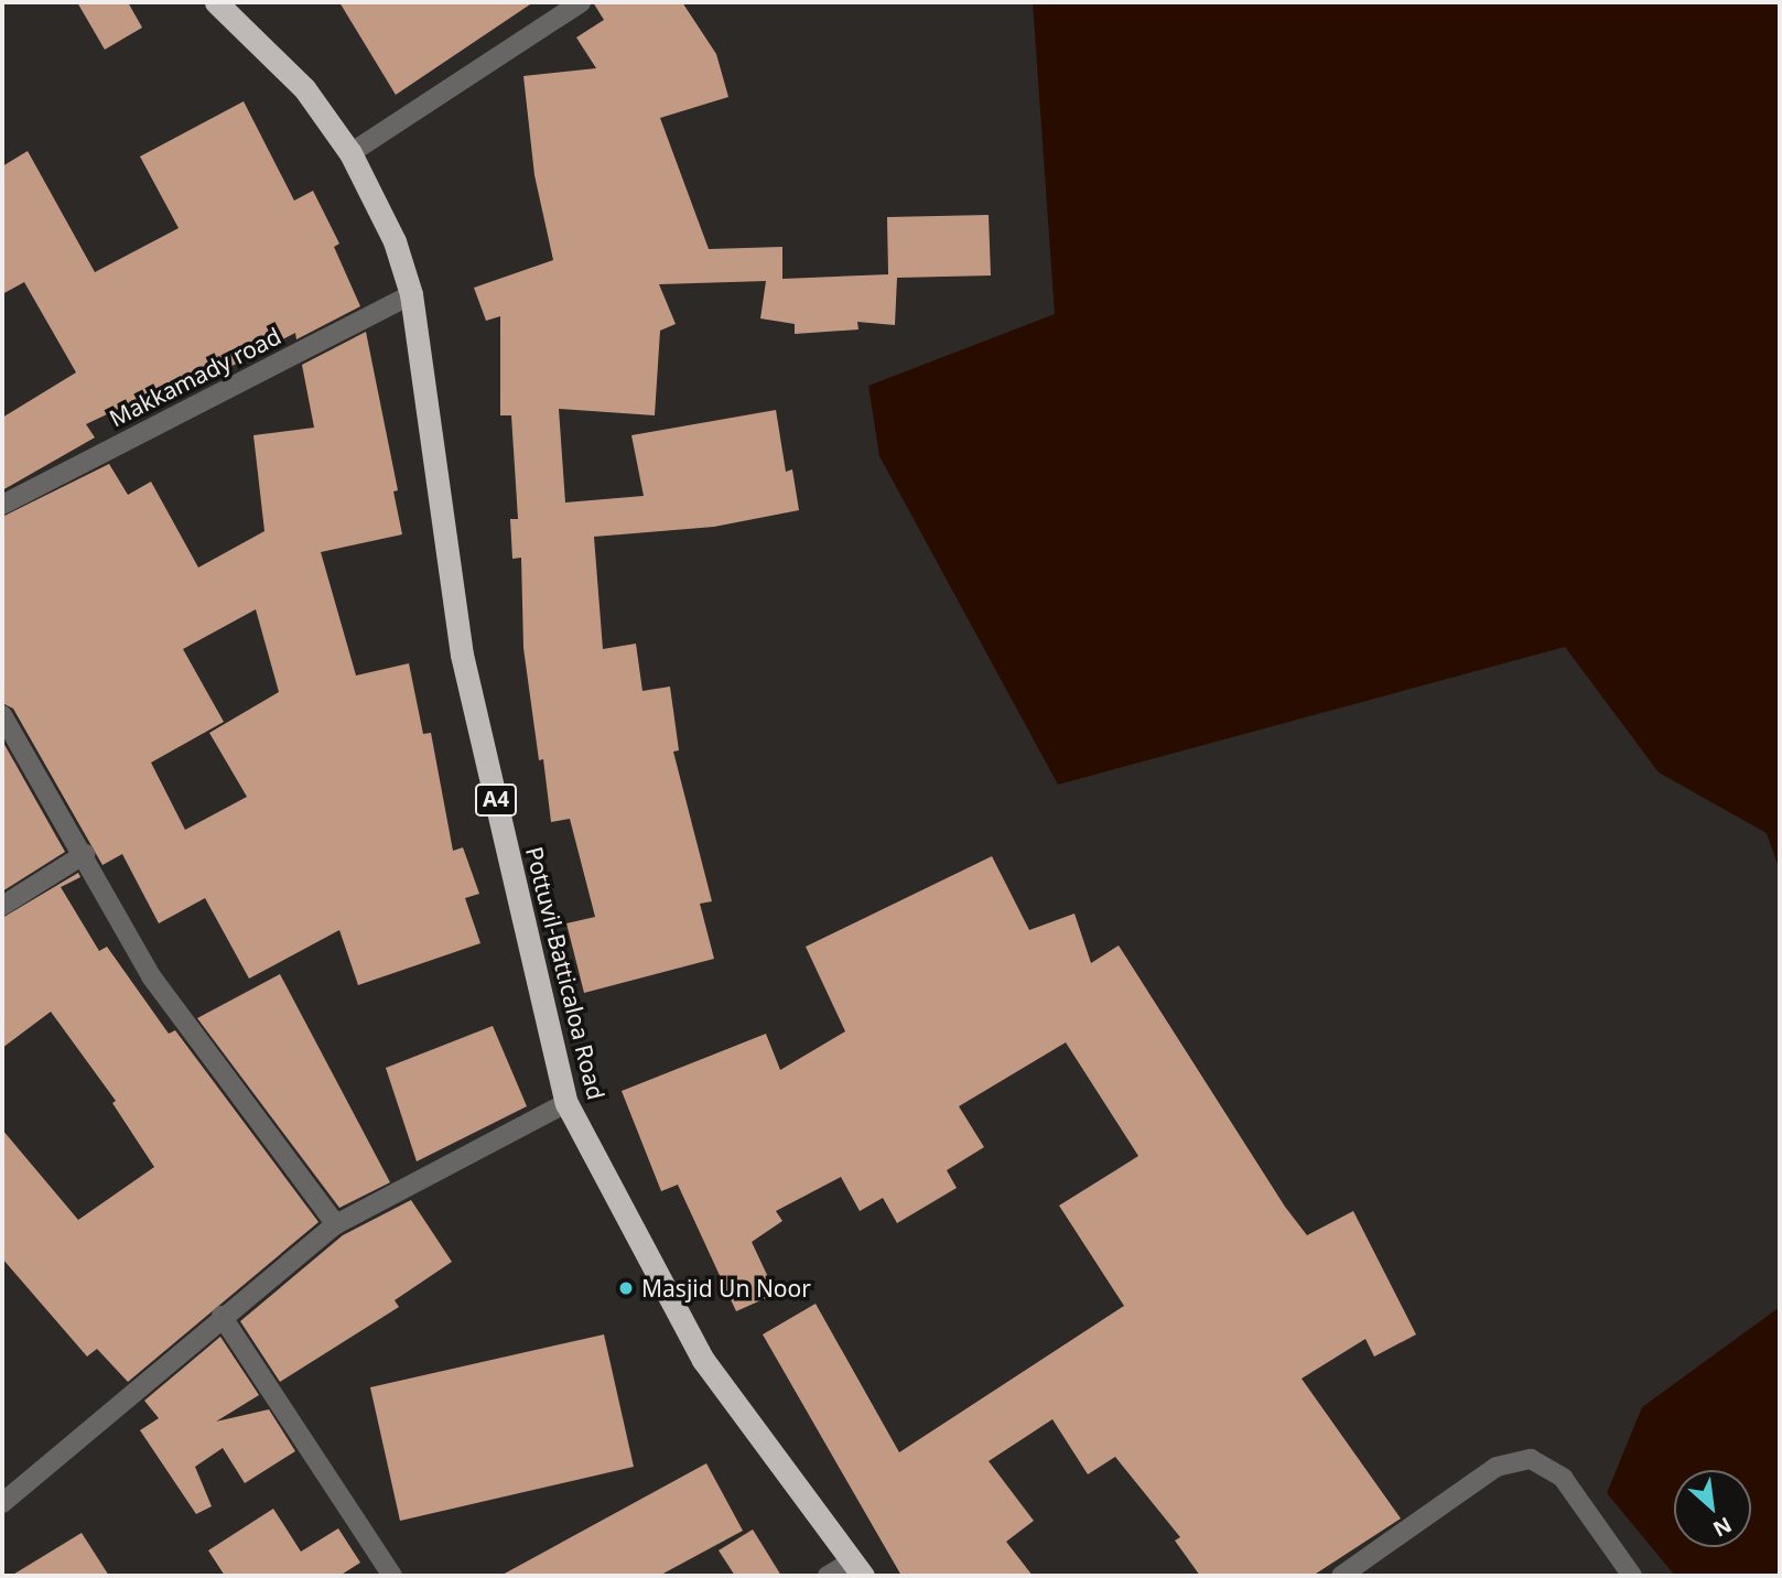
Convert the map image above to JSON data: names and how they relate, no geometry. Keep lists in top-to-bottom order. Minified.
{"streets":{"highway":["A4","Pottuvil-Batticaloa Road"],"street":["Makkamady road"]},"crossings":[["Makkamady road","Pottuvil-Batticaloa Road"]],"places":["Masjid Un Noor"],"north":"bottom right"}
